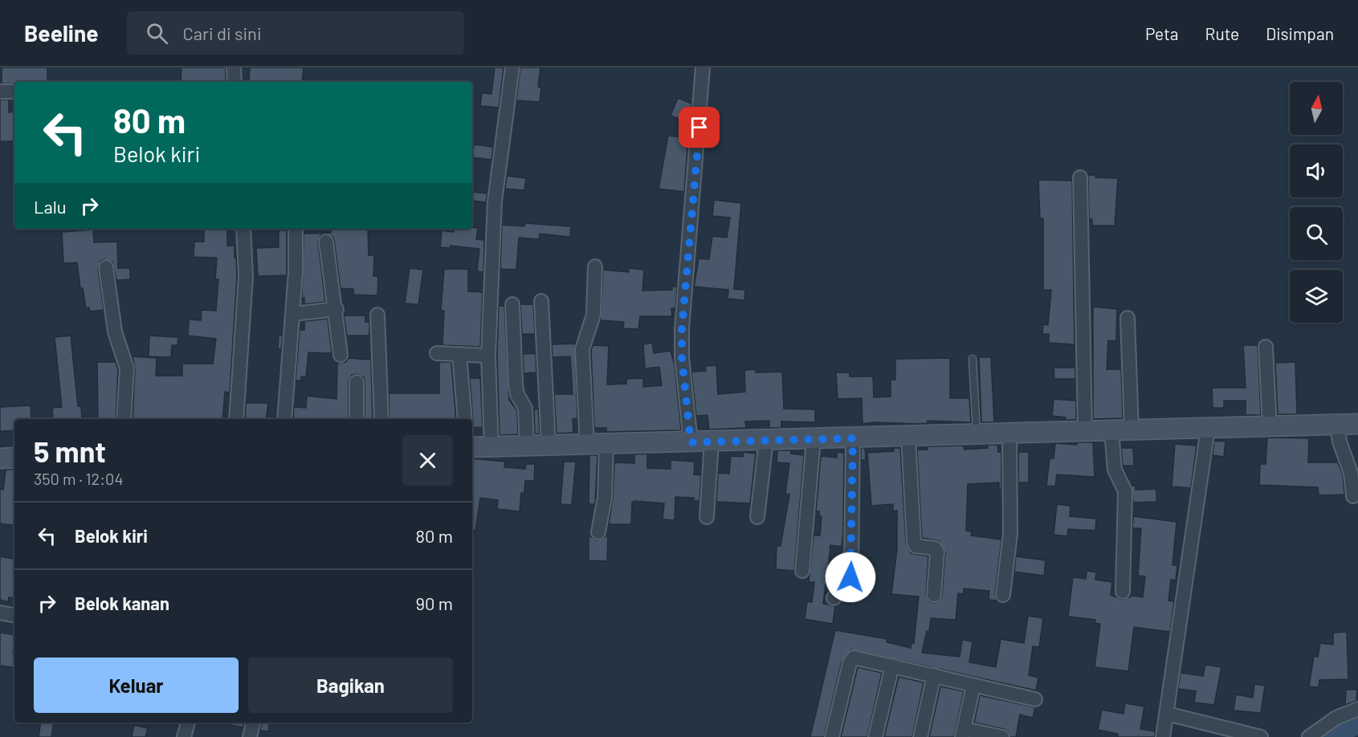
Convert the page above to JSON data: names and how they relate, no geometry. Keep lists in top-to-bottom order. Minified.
{"north":"top","page":{"header":"Beeline","search":"Cari di sini","nav":["Peta","Rute","Disimpan"],"turn":["80 m","Belok kiri"],"then":"Lalu","heading":["5 mnt","350 m · 12:04"],"list":[{"name":"Belok kiri","value":"80 m"},{"name":"Belok kanan","value":"90 m"}],"buttons":["Keluar","Bagikan"]}}
